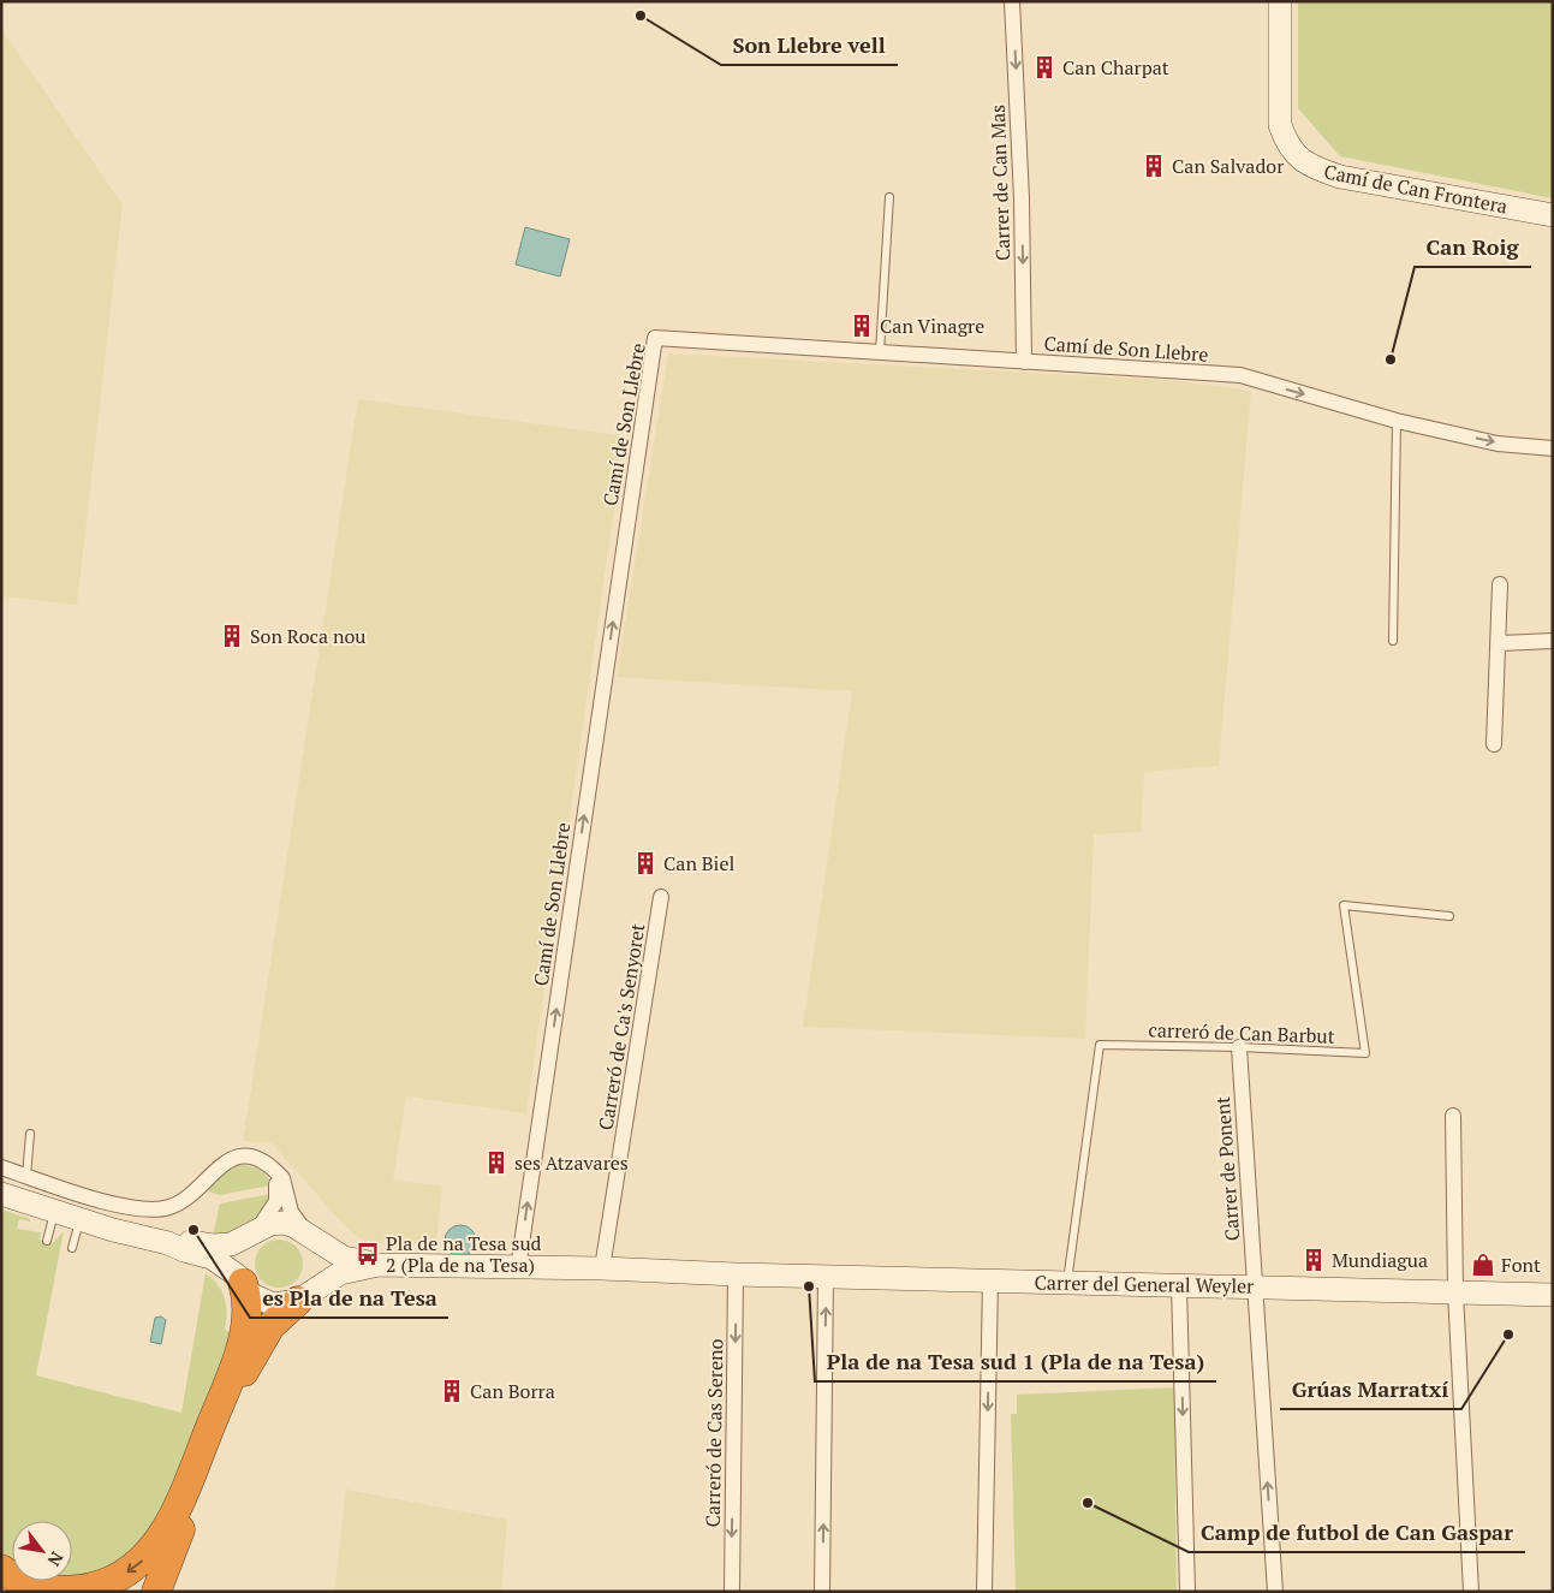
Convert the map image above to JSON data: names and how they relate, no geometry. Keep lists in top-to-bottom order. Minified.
{"streets":{"street":["Carrer de Can Mas","Camí de Can Frontera","Camí de Son Llebre","Carreró de Ca's Senyoret","Carrer de Ponent","Carrer del General Weyler","Carreró de Cas Sereno"],"lane":["carreró de Can Barbut"]},"crossings":[["Carrer de Can Mas","Camí de Son Llebre"],["Camí de Son Llebre","Carrer del General Weyler"],["Carreró de Ca's Senyoret","Carrer del General Weyler"],["carreró de Can Barbut","Carrer de Ponent"],["carreró de Can Barbut","Carrer del General Weyler"],["Carrer de Ponent","Carrer del General Weyler"],["Carrer del General Weyler","Carreró de Cas Sereno"]],"one_way":["Carrer de Can Mas"],"places":{"other":["Son Llebre vell","Can Roig","es Pla de na Tesa","Pla de na Tesa sud 1 (Pla de na Tesa)","Grúas Marratxí","Camp de futbol de Can Gaspar"],"building":["Can Charpat","Can Salvador","Can Vinagre","Son Roca nou","Can Biel","ses Atzavares","Mundiagua","Can Borra"],"bus stop":["Pla de na Tesa sud 2 (Pla de na Tesa)"],"shop":["Font"]},"north":"bottom right"}
